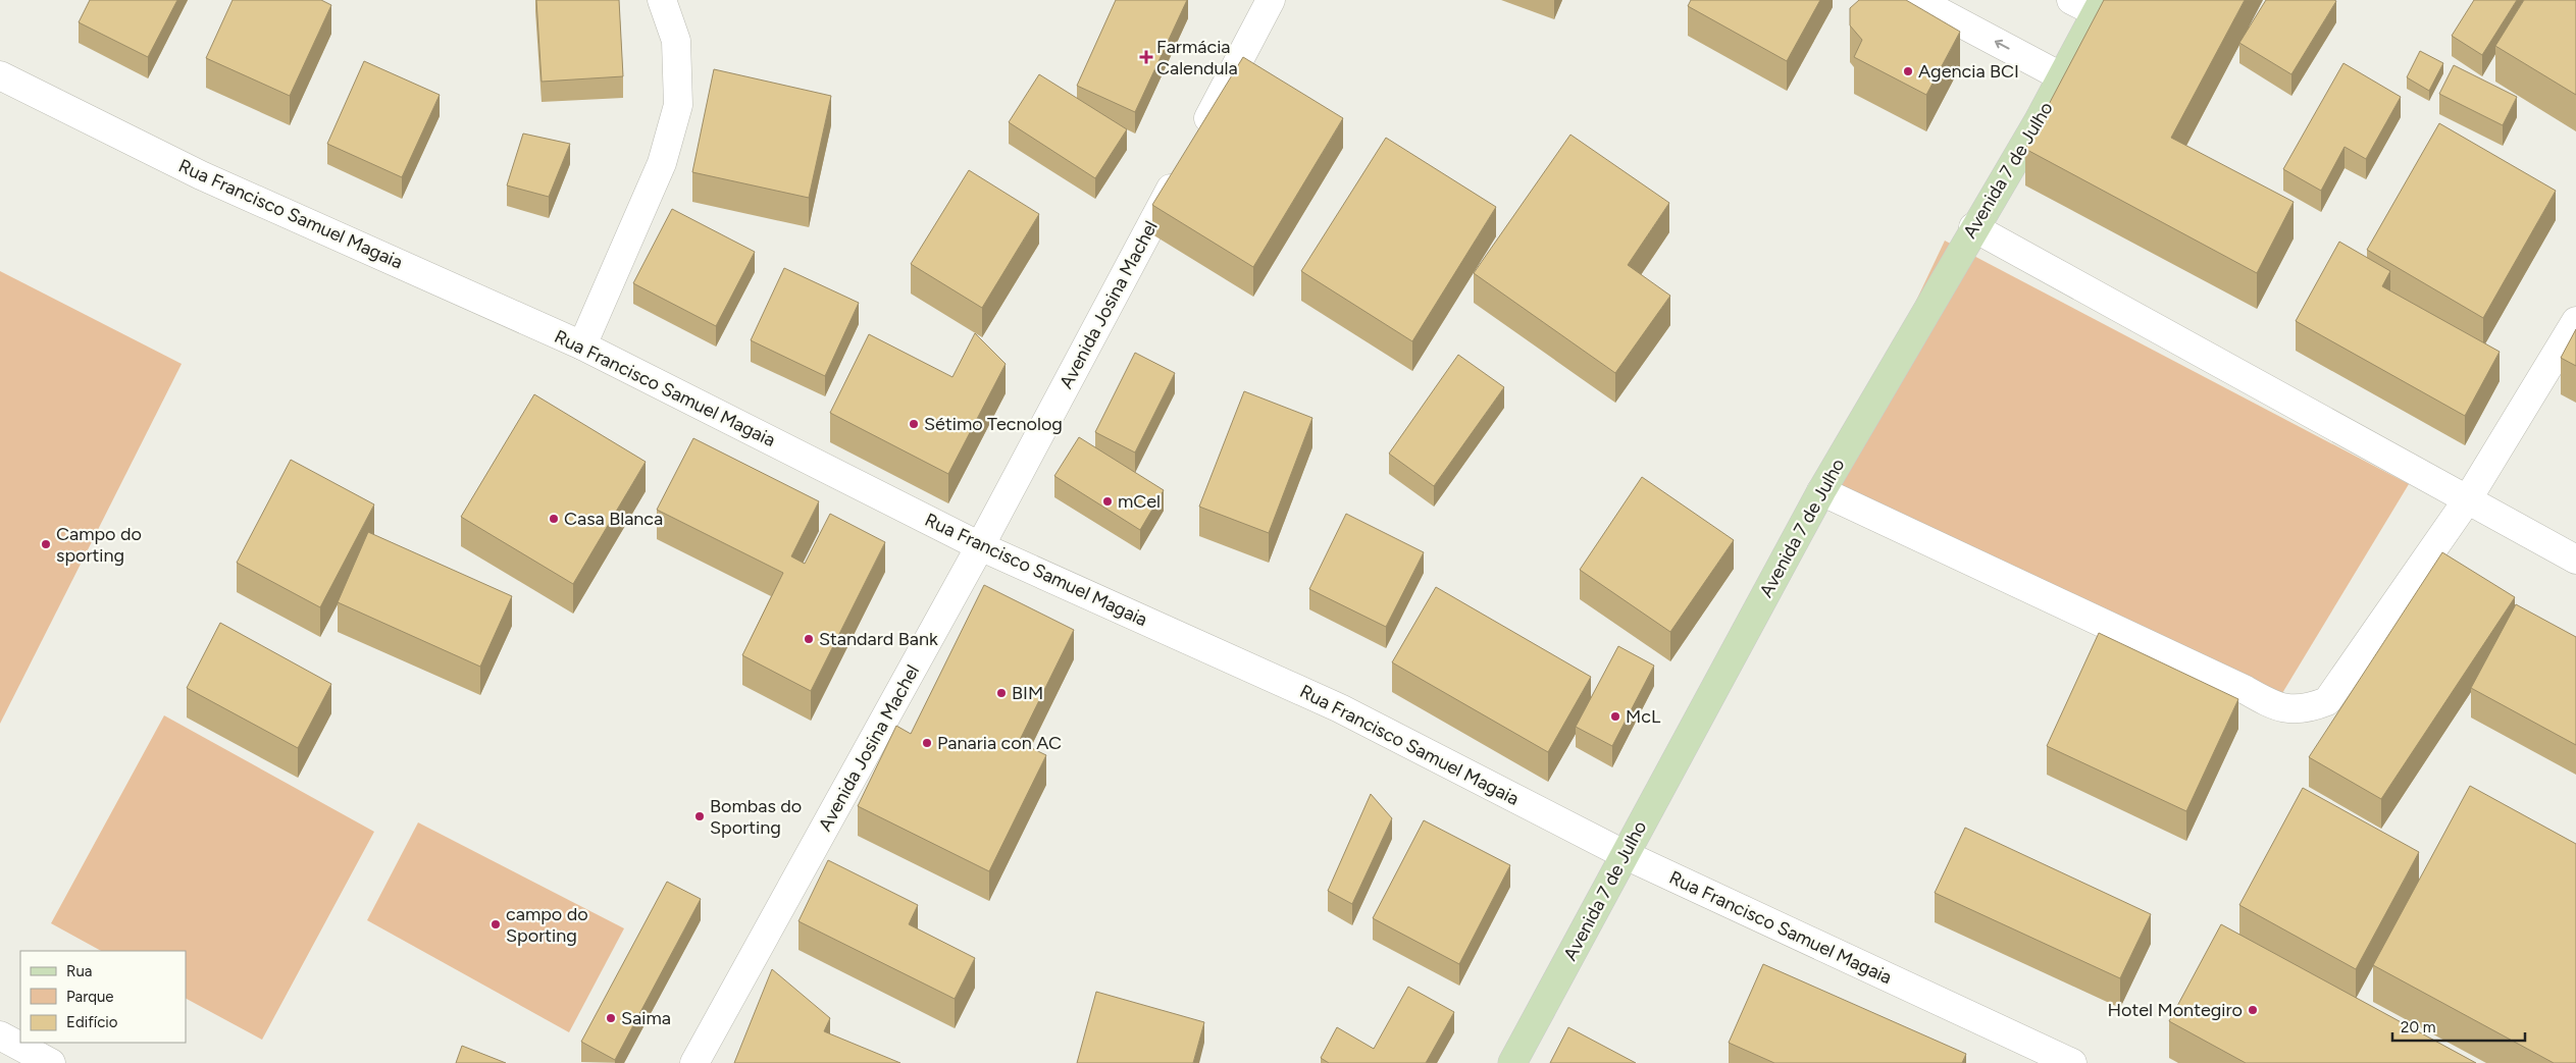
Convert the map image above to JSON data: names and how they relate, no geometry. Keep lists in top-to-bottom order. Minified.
{"streets":{"main road":["Avenida 7 de Julho"],"street":["Rua Francisco Samuel Magaia","Avenida Josina Machel"]},"crossings":[["Avenida 7 de Julho","Rua Francisco Samuel Magaia"],["Rua Francisco Samuel Magaia","Avenida Josina Machel"]],"places":{"health":["Farmácia Calendula"],"other":["Agencia BCI","Sétimo Tecnolog","mCel","Casa Blanca","Campo do sporting","Standard Bank","BIM","McL","Panaria con AC","Bombas do Sporting","campo do Sporting","Hotel Montegiro","Saima"]},"legend":["Rua","Parque","Edifício"],"scale_bar":"20 m"}
